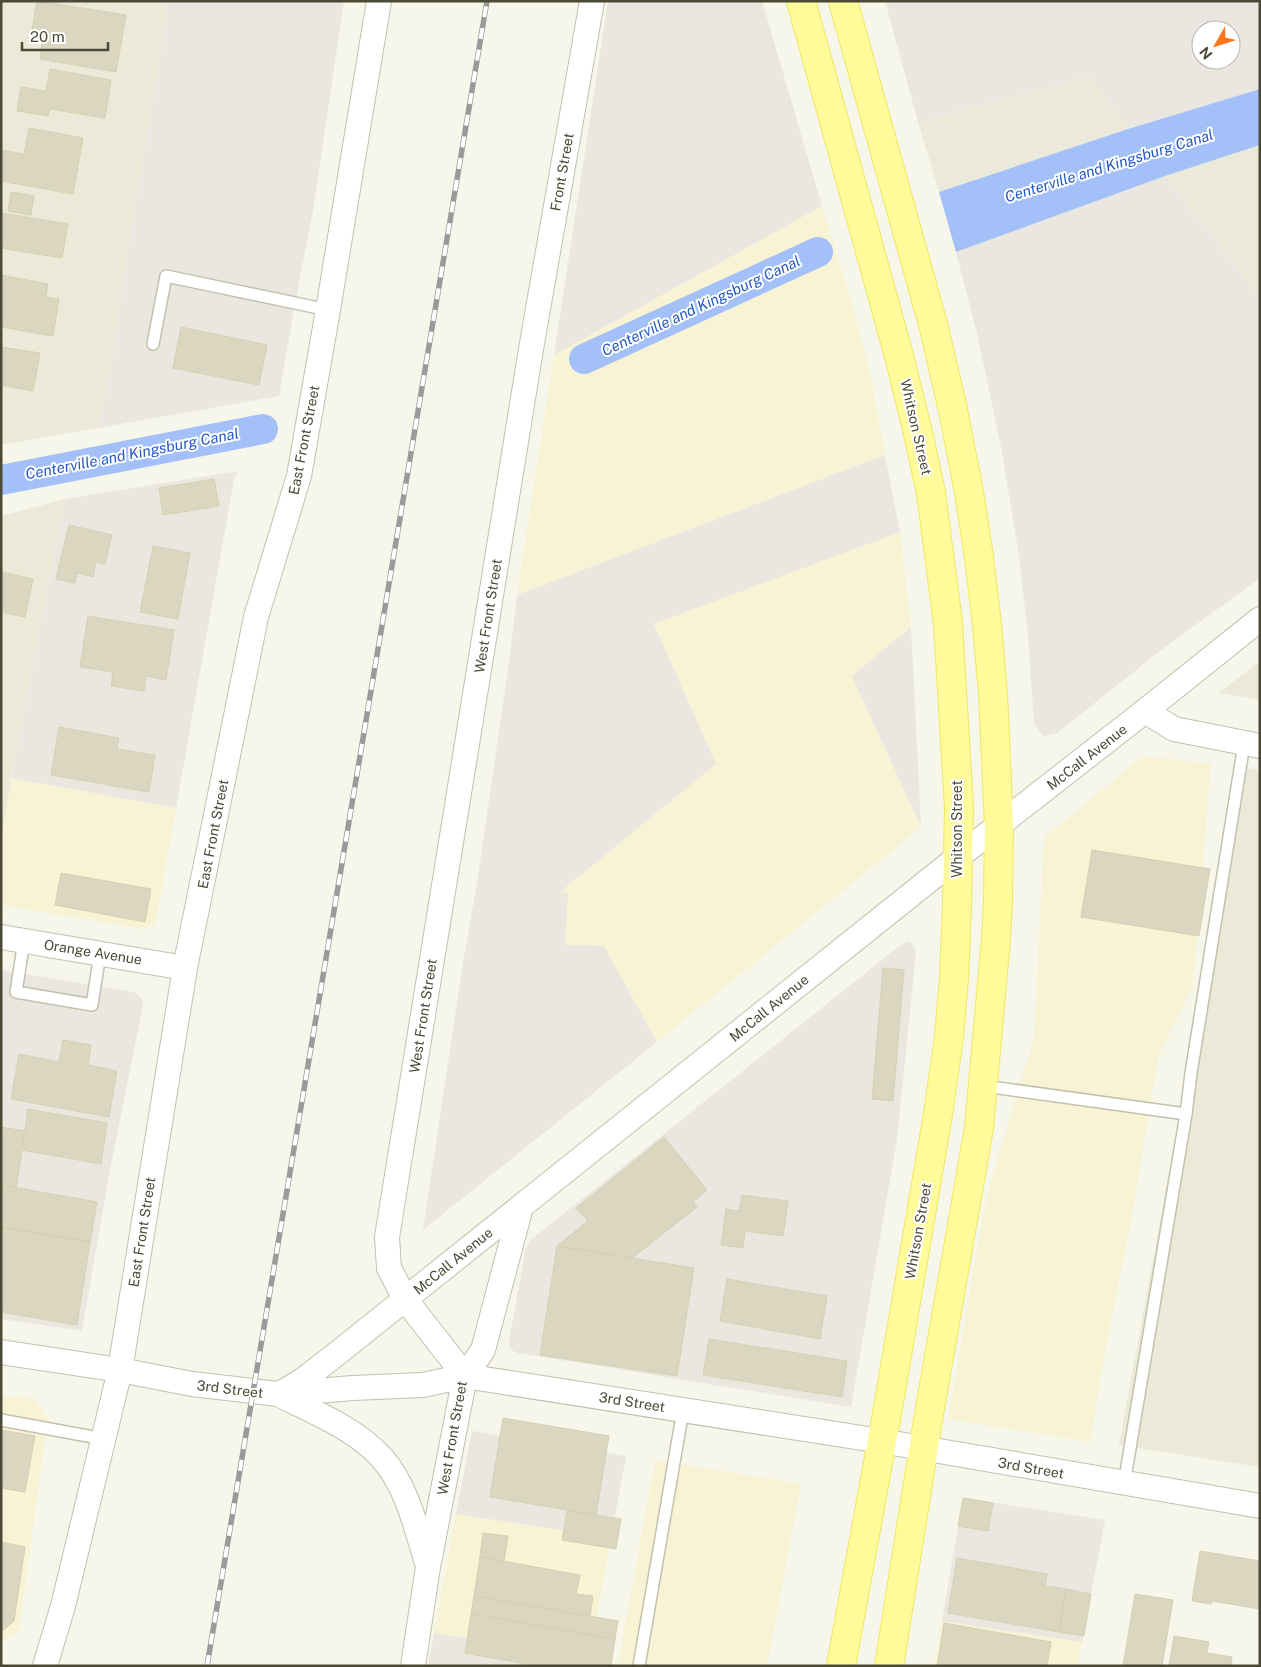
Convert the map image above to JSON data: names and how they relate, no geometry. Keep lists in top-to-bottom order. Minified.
{"streets":{"main road":["Whitson Street"],"street":["Front Street","East Front Street","West Front Street","McCall Avenue","Orange Avenue","3rd Street"]},"crossings":[["Front Street","West Front Street"],["Whitson Street","McCall Avenue"],["Whitson Street","3rd Street"],["East Front Street","Orange Avenue"],["East Front Street","3rd Street"],["West Front Street","McCall Avenue"],["West Front Street","3rd Street"],["McCall Avenue","3rd Street"]],"water":["Centerville and Kingsburg Canal"],"scale_bar":"20 m","north":"bottom left"}
